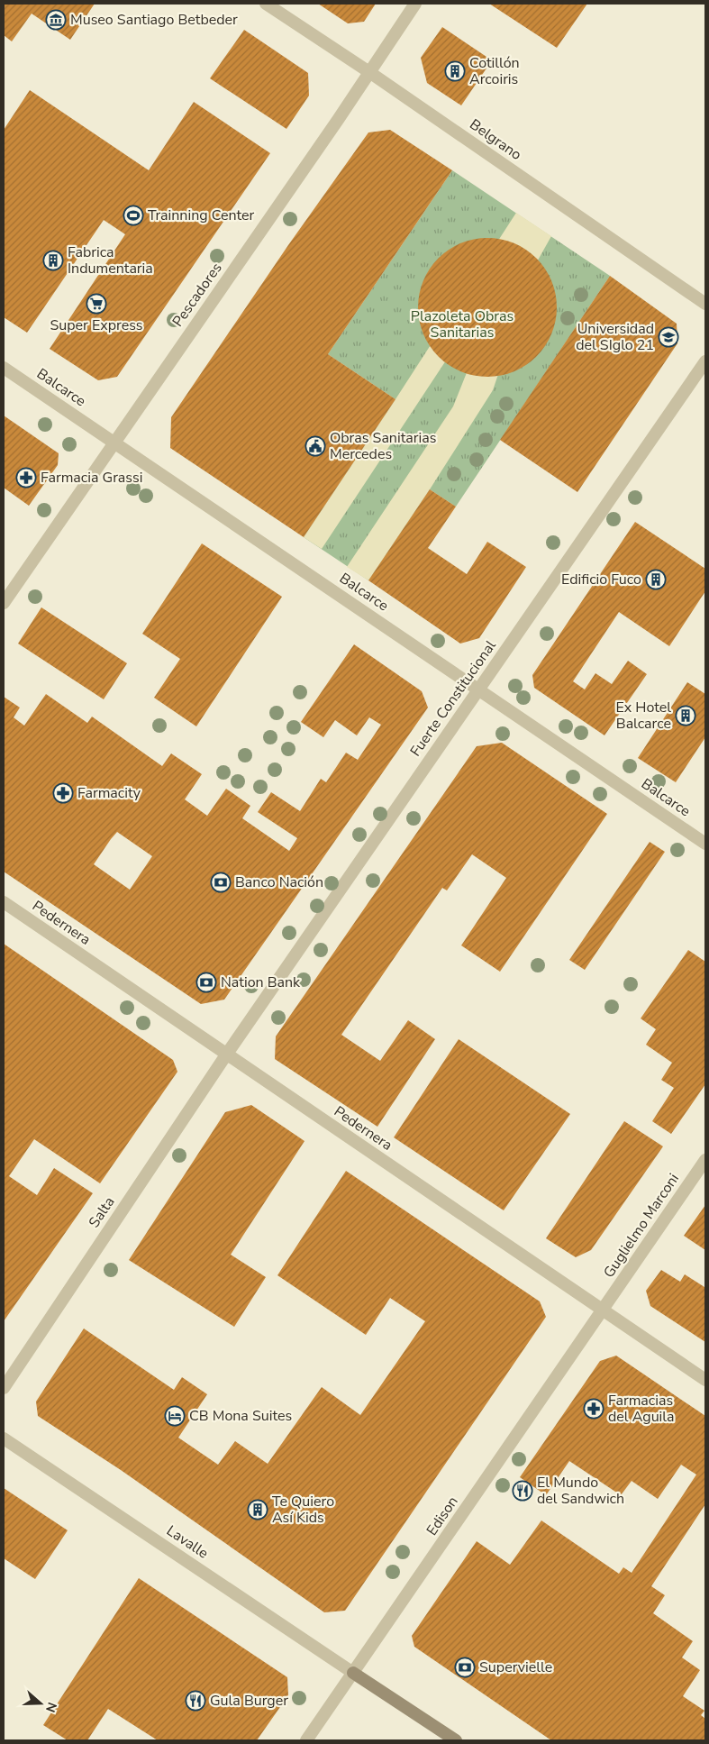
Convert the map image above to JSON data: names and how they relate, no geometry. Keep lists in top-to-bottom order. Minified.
{"streets":{"street":["Belgrano","Pescadores","Balcarce","Fuerte Constitucional","Pedernera","Salta","Guglielmo Marconi","Edison","Lavalle"]},"crossings":[["Belgrano","Pescadores"],["Pescadores","Balcarce"],["Balcarce","Fuerte Constitucional"],["Fuerte Constitucional","Pedernera"],["Fuerte Constitucional","Salta"],["Pedernera","Salta"],["Pedernera","Guglielmo Marconi"],["Pedernera","Edison"],["Guglielmo Marconi","Edison"],["Edison","Lavalle"]],"parks":["Plazoleta Obras Sanitarias"],"places":{"museum":["Museo Santiago Betbeder"],"building":["Cotillón Arcoiris","Fabrica Indumentaria","Edificio Fuco","Ex Hotel Balcarce","Te Quiero Así Kids"],"sports":["Trainning Center"],"supermarket":["Super Express"],"school or university":["Universidad del SIglo 21"],"public building":["Obras Sanitarias Mercedes"],"pharmacy":["Farmacia Grassi","Farmacity","Farmacias del Aguila"],"bank":["Banco Nación","Nation Bank","Supervielle"],"hotel":["CB Mona Suites"],"restaurant":["El Mundo del Sandwich","Gula Burger"]},"north":"right"}
